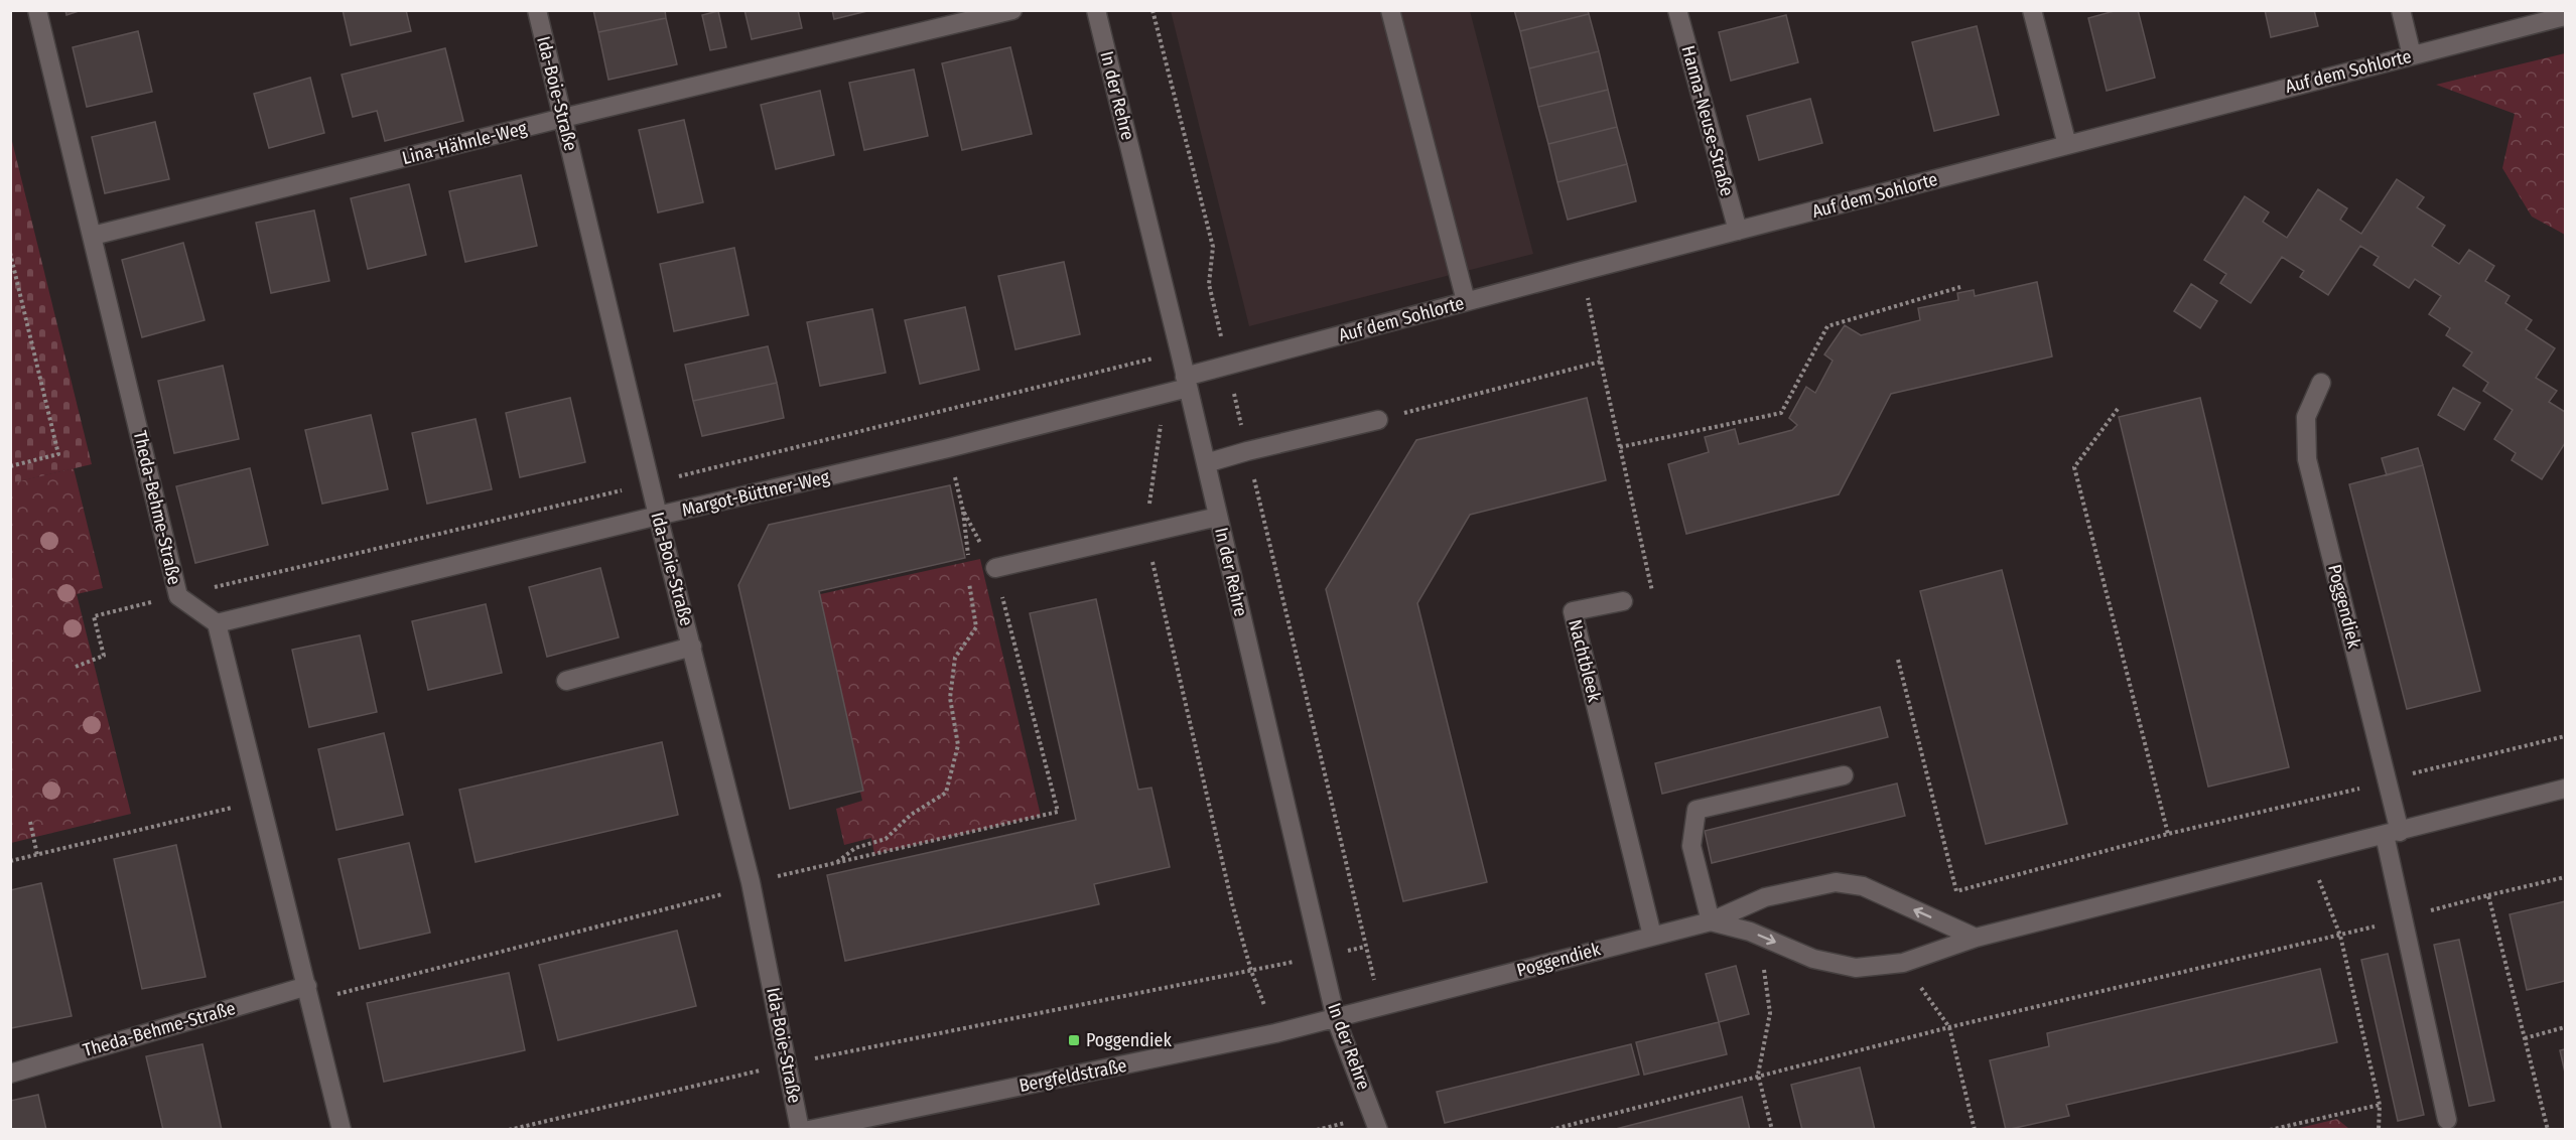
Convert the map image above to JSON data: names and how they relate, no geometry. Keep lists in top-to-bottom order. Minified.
{"streets":{"street":["Auf dem Sohlorte","Ida-Boie-Straße","In der Rehre","Hanna-Neuse-Straße","Lina-Hähnle-Weg","Margot-Büttner-Weg","Theda-Behme-Straße","Poggendiek","Nachtbleek","Bergfeldstraße"]},"crossings":[["Auf dem Sohlorte","In der Rehre"],["Auf dem Sohlorte","Hanna-Neuse-Straße"],["Auf dem Sohlorte","Margot-Büttner-Weg"],["Ida-Boie-Straße","Lina-Hähnle-Weg"],["Ida-Boie-Straße","Margot-Büttner-Weg"],["In der Rehre","Margot-Büttner-Weg"],["In der Rehre","Poggendiek"],["In der Rehre","Bergfeldstraße"],["Lina-Hähnle-Weg","Theda-Behme-Straße"],["Margot-Büttner-Weg","Theda-Behme-Straße"],["Poggendiek","Nachtbleek"],["Poggendiek","Bergfeldstraße"]],"places":{"transit":["Poggendiek"]}}
